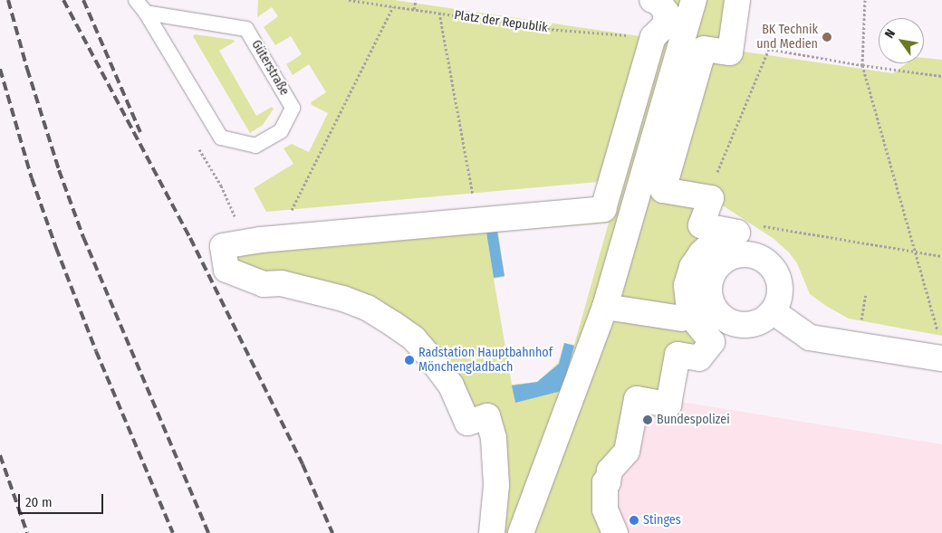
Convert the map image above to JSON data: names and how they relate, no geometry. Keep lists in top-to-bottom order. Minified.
{"streets":{"lane":["Güterstraße"],"path":["Platz der Republik"]},"places":["BK Technik und Medien","Radstation Hauptbahnhof Mönchengladbach","Bundespolizei","Stinges"],"scale_bar":"20 m","north":"top left"}
